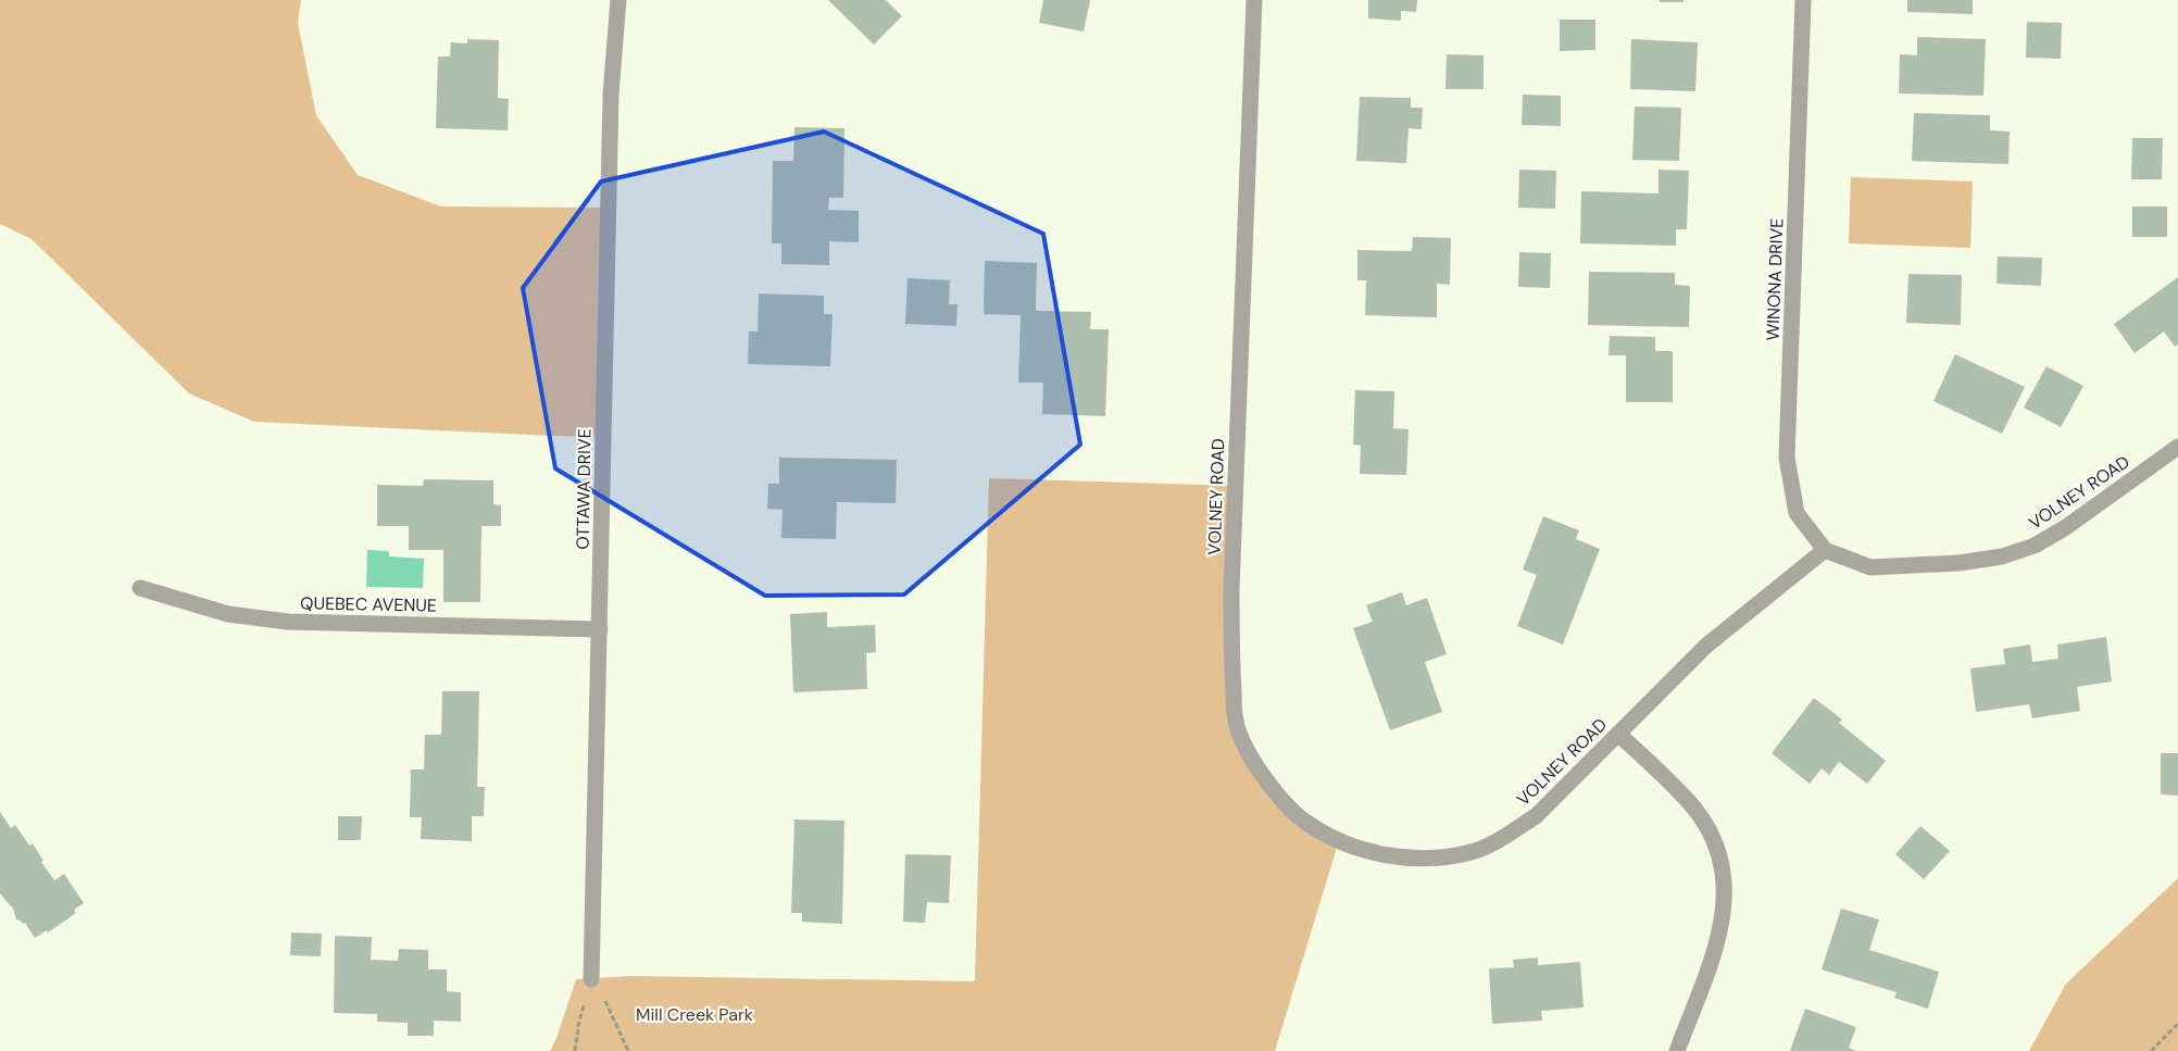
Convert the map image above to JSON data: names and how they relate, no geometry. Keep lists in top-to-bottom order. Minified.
{"streets":{"street":["WINONA DRIVE","OTTAWA DRIVE","VOLNEY ROAD","QUEBEC AVENUE"]},"crossings":[["WINONA DRIVE","VOLNEY ROAD"],["OTTAWA DRIVE","QUEBEC AVENUE"]],"parks":["Mill Creek Park"]}
